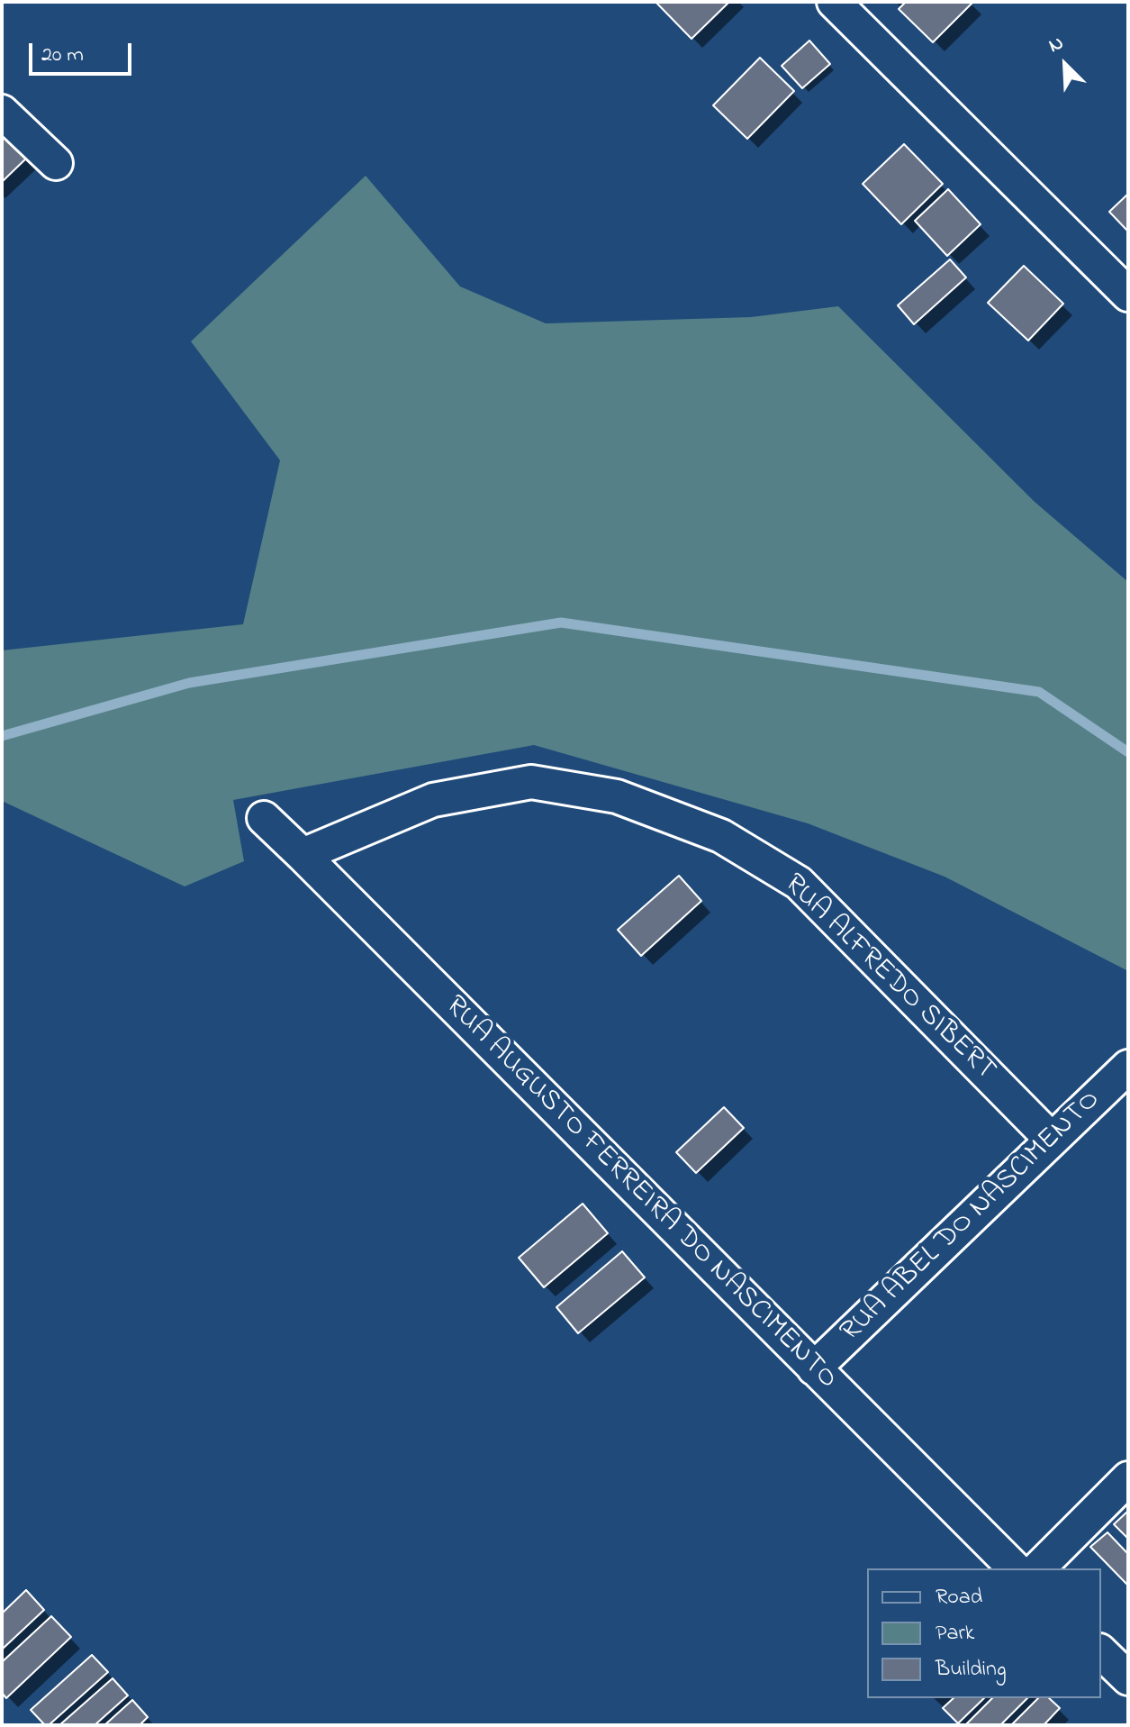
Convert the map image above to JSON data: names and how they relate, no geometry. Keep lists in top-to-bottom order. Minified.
{"streets":{"street":["RUA ALFREDO SIBERT","RUA AUGUSTO FERREIRA DO NASCIMENTO","RUA ABEL DO NASCIMENTO"]},"crossings":[["RUA ALFREDO SIBERT","RUA AUGUSTO FERREIRA DO NASCIMENTO"],["RUA ALFREDO SIBERT","RUA ABEL DO NASCIMENTO"],["RUA AUGUSTO FERREIRA DO NASCIMENTO","RUA ABEL DO NASCIMENTO"]],"legend":["Road","Park","Building"],"scale_bar":"20 m","north":"top left"}
